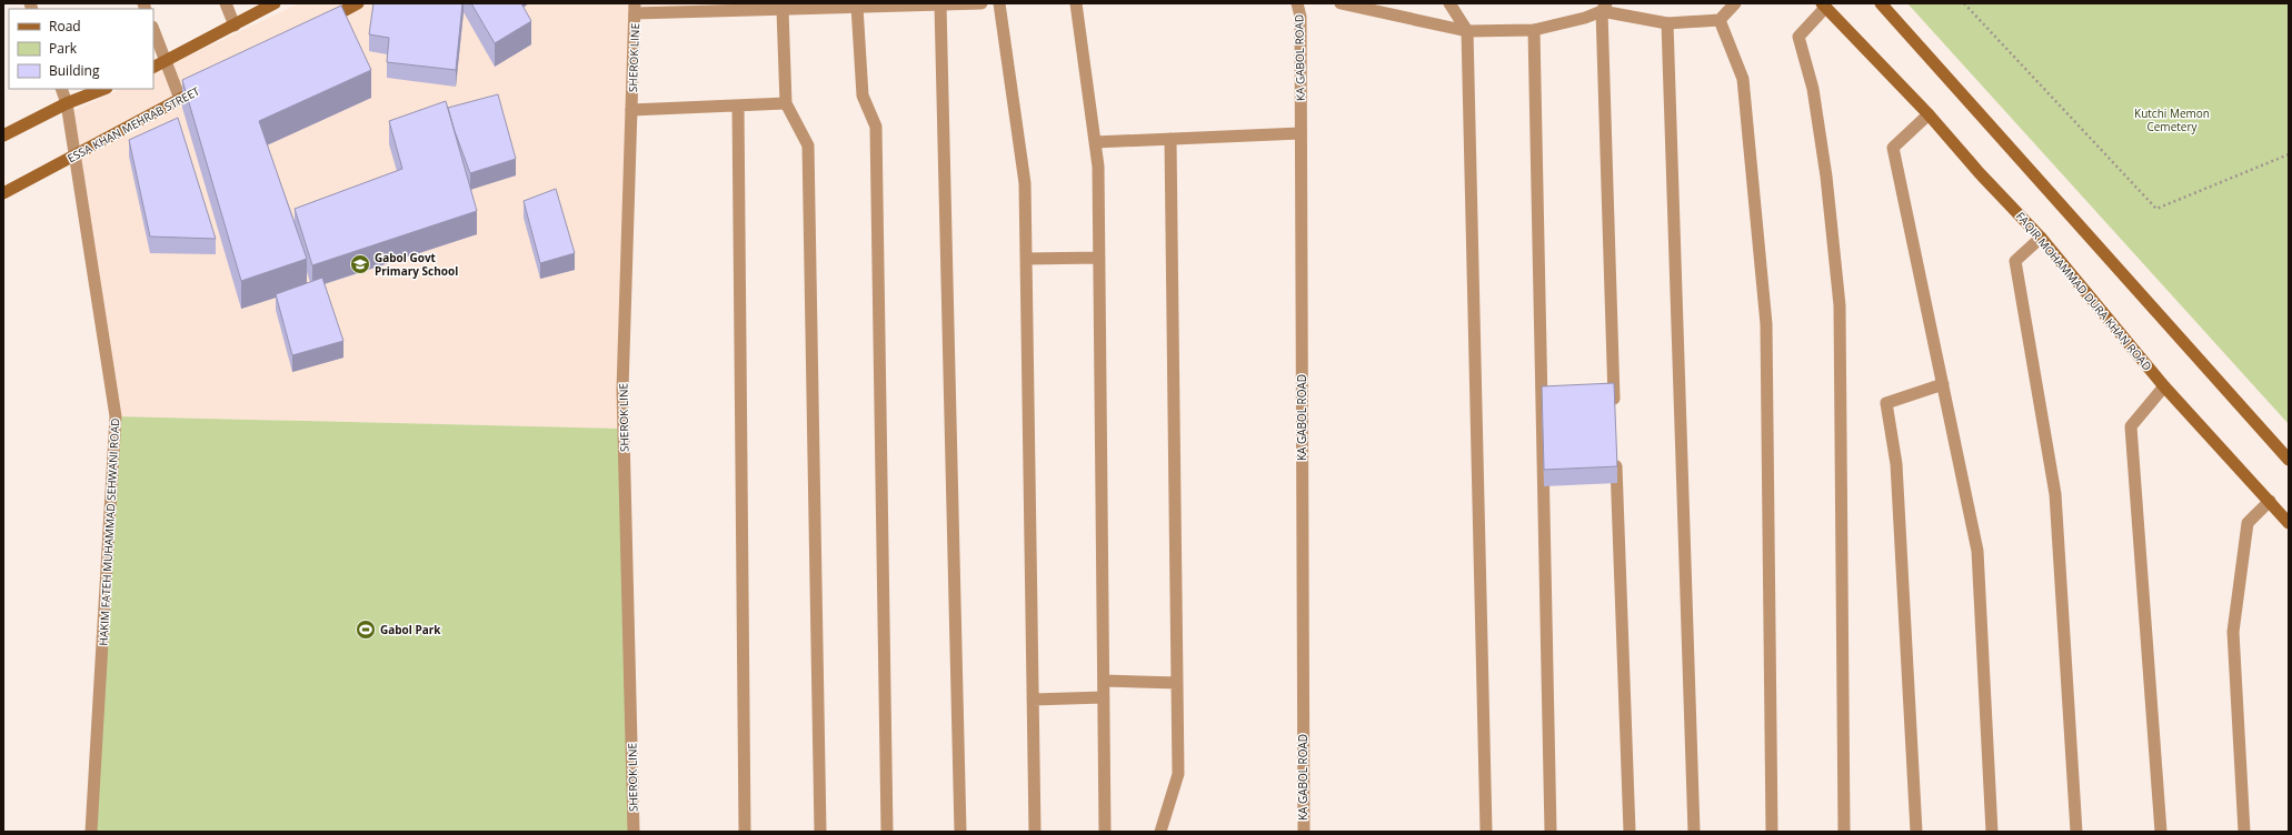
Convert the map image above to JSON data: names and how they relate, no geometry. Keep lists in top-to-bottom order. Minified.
{"streets":{"main road":["ESSA KHAN MEHRAB STREET","FAQIR MOHAMMAD DURA KHAN ROAD"],"street":["SHEROK LINE","KA GABOL ROAD","HAKIM FATEH MUHAMMAD SEHWANI ROAD"]},"crossings":[["ESSA KHAN MEHRAB STREET","HAKIM FATEH MUHAMMAD SEHWANI ROAD"]],"parks":["Kutchi Memon Cemetery"],"places":{"school or university":["Gabol Govt Primary School"],"sports":["Gabol Park"]},"legend":["Road","Park","Building"]}
